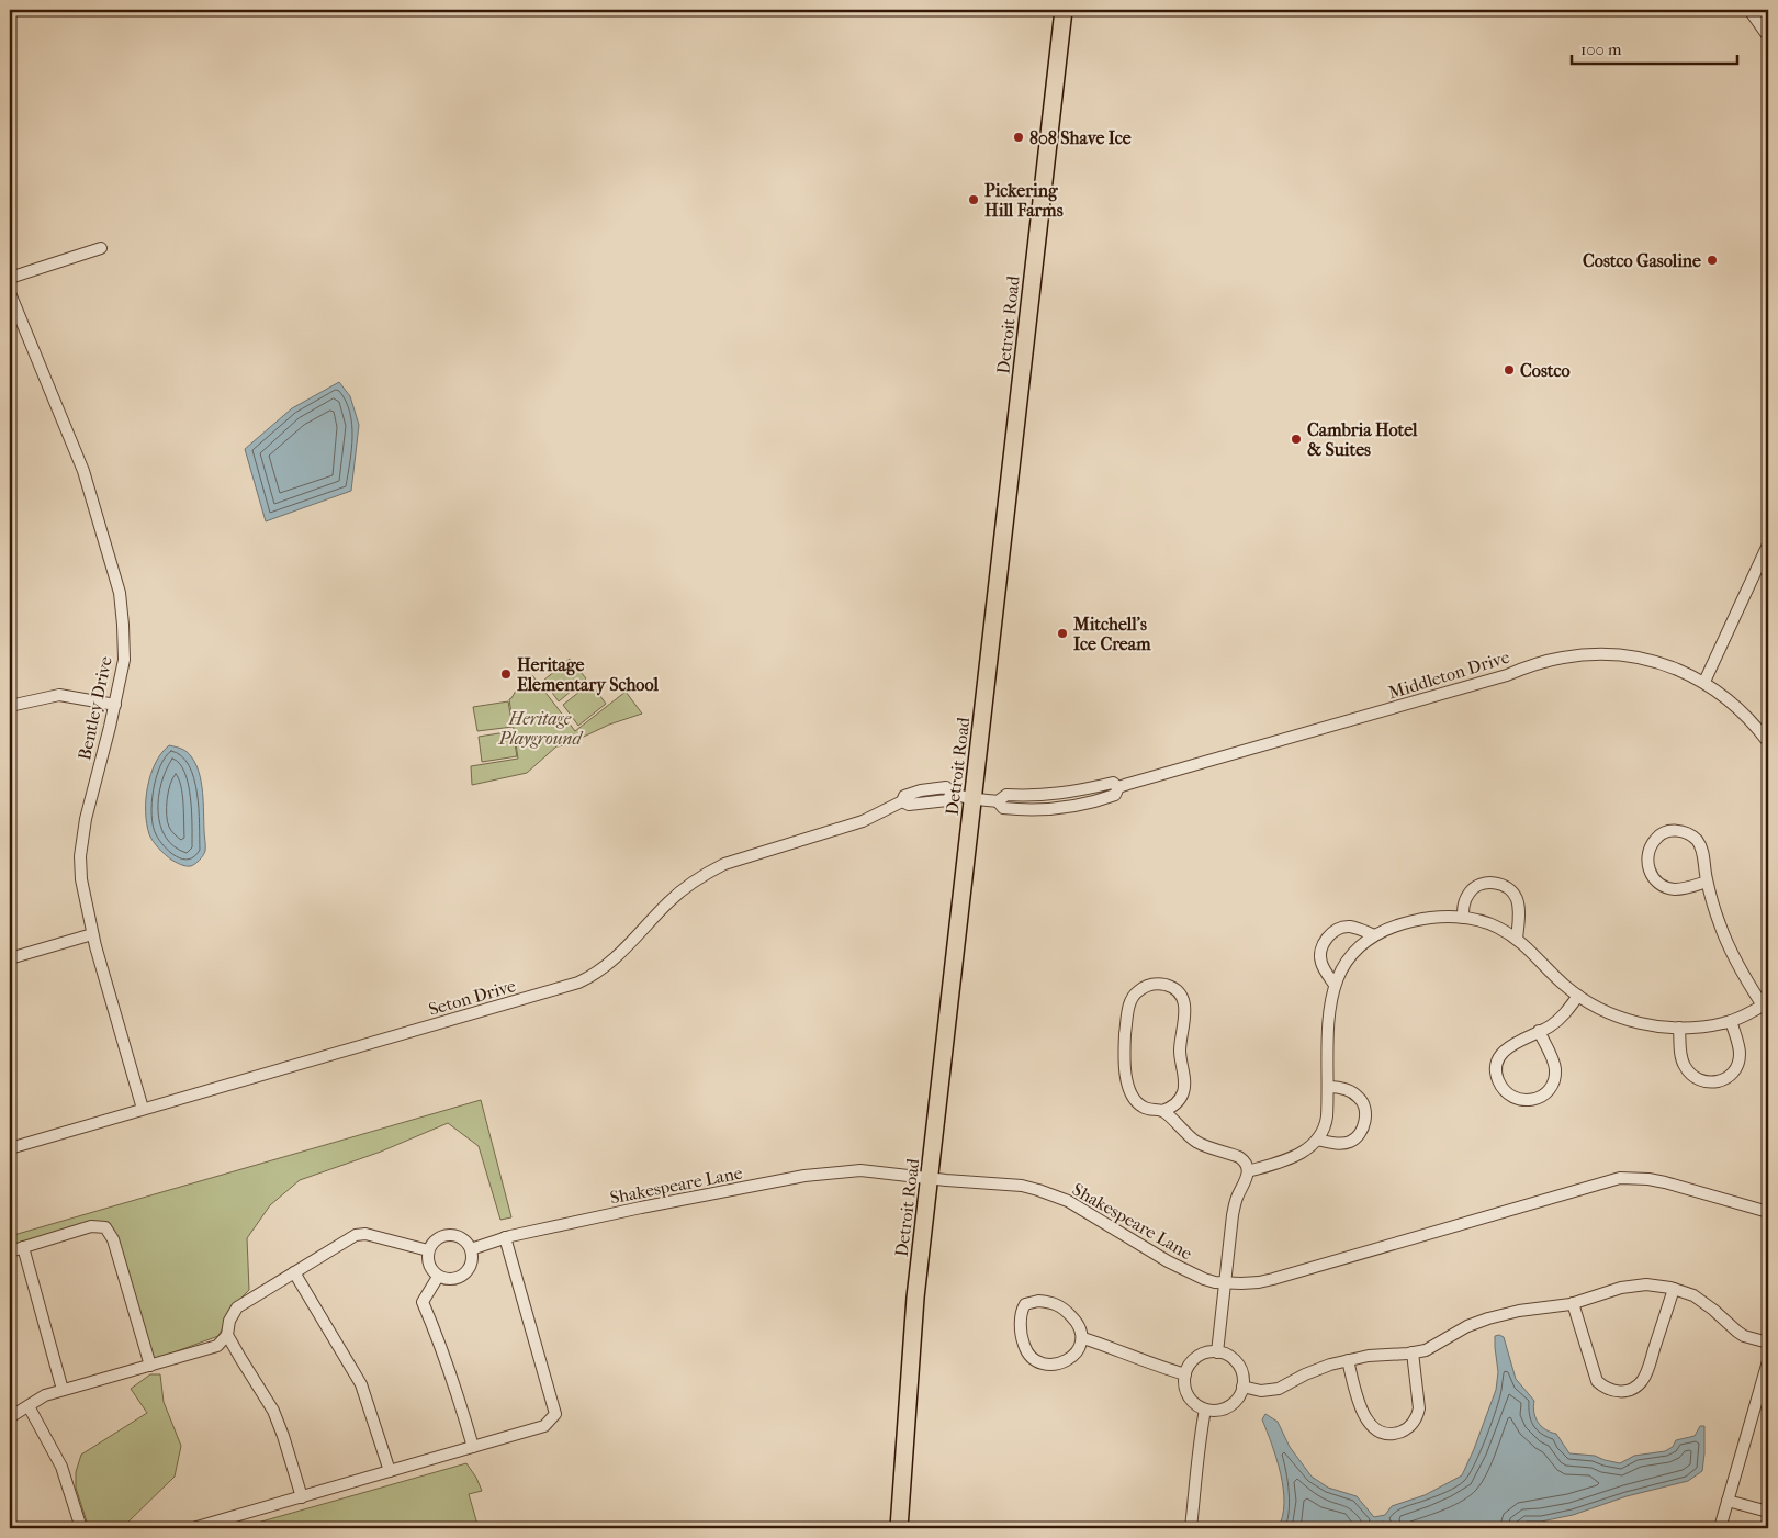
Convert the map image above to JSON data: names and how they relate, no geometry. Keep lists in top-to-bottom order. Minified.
{"streets":{"main road":["Detroit Road"],"street":["Middleton Drive","Bentley Drive","Seton Drive","Shakespeare Lane"]},"crossings":[["Detroit Road","Middleton Drive"],["Detroit Road","Seton Drive"],["Detroit Road","Shakespeare Lane"],["Middleton Drive","Seton Drive"],["Bentley Drive","Seton Drive"]],"parks":["Heritage Playground"],"places":["808 Shave Ice","Pickering Hill Farms","Costco Gasoline","Costco","Cambria Hotel & Suites","Mitchell's Ice Cream","Heritage Elementary School"],"scale_bar":"100 m"}
